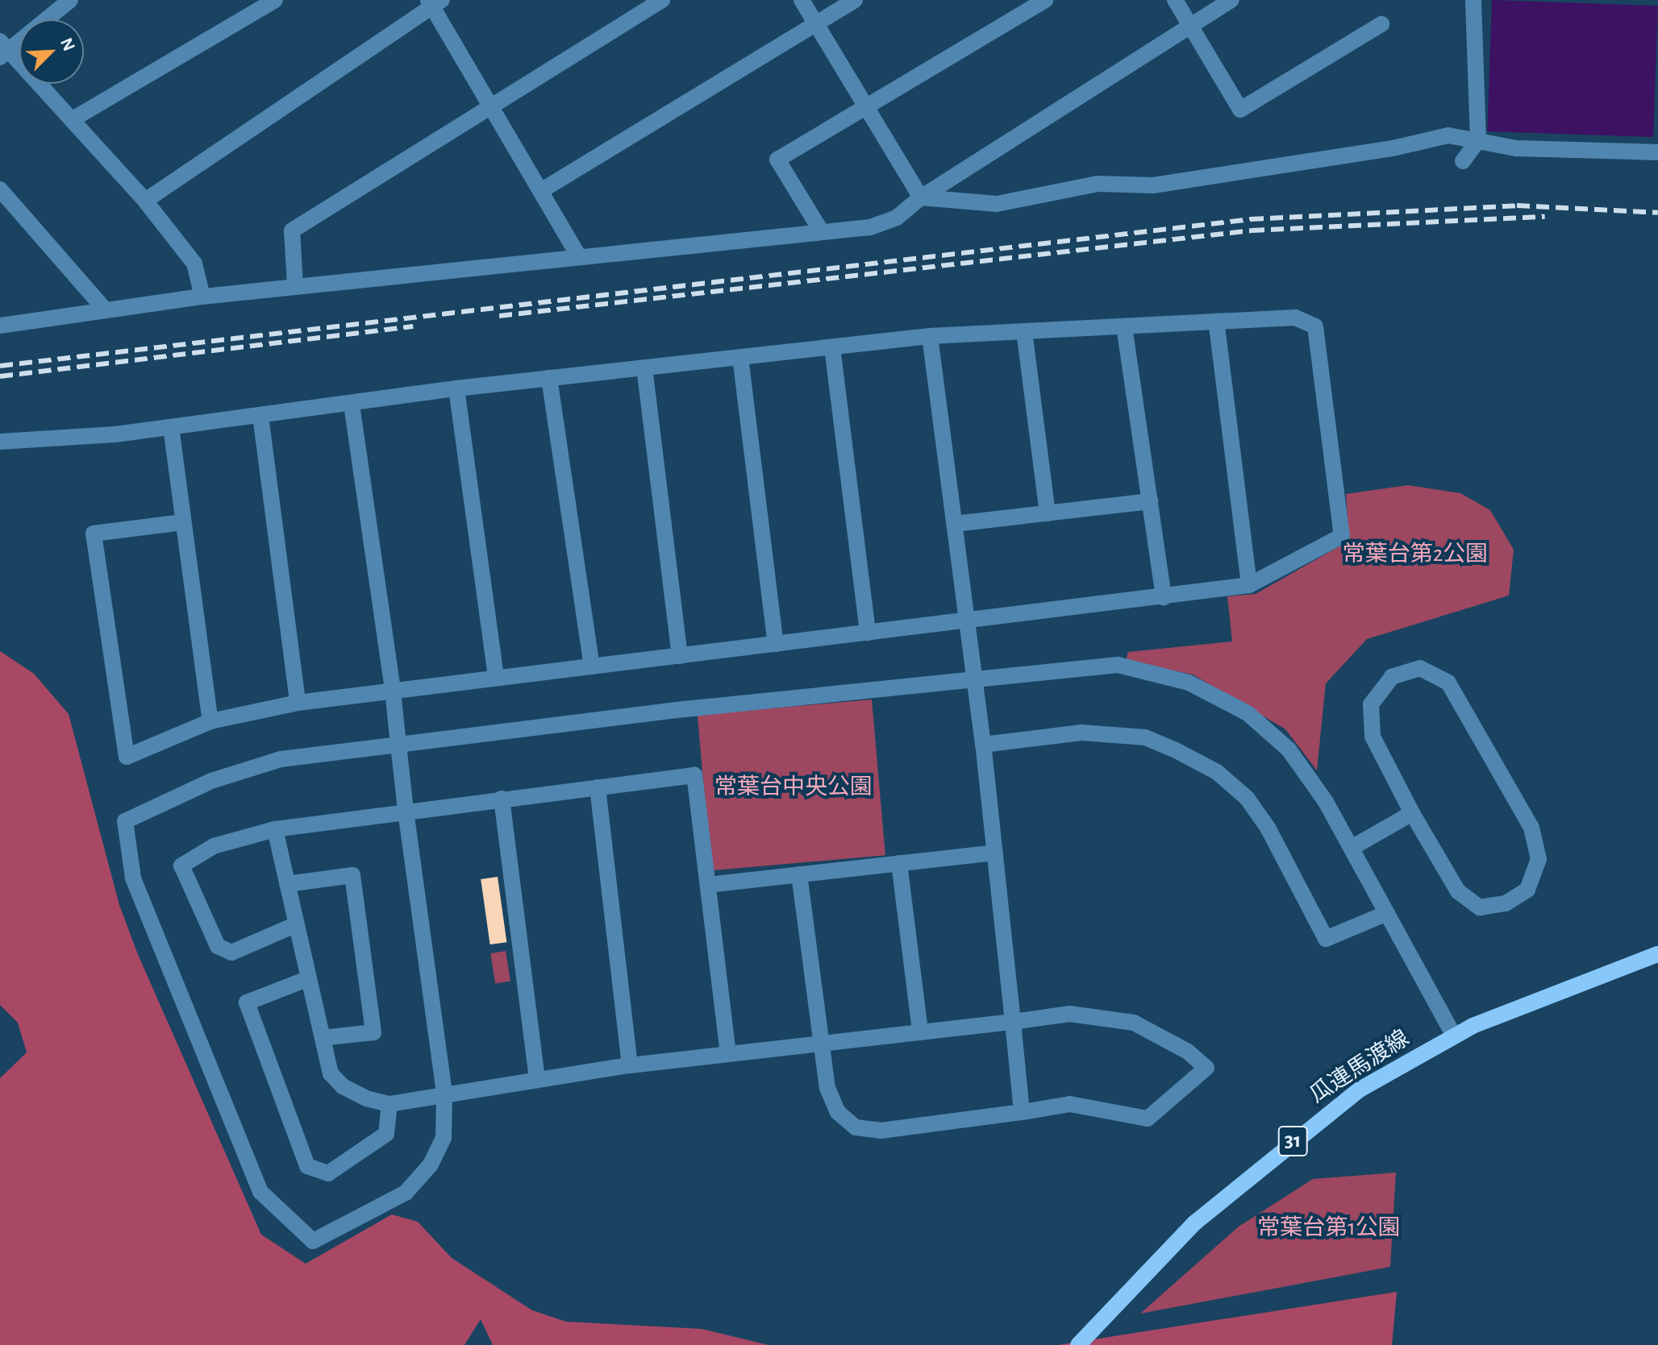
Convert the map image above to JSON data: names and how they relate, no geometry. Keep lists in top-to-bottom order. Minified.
{"streets":{"main road":["瓜連馬渡線","31"]},"parks":["常葉台第2公園","常葉台中央公園","常葉台第1公園"],"north":"top right"}
